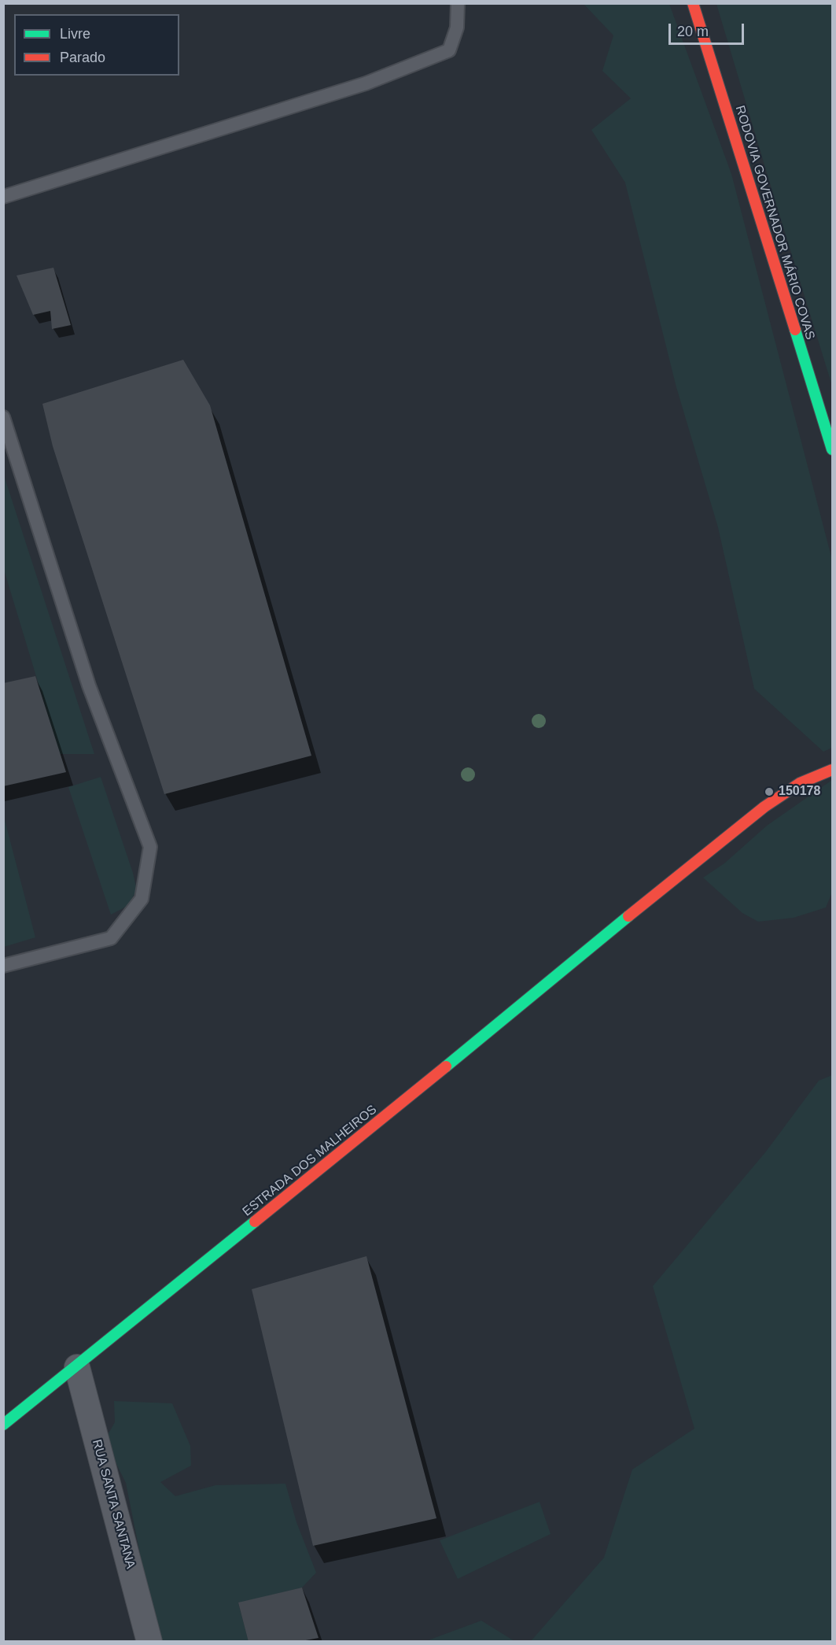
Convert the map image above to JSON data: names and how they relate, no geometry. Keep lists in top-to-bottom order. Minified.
{"streets":{"main road":["RODOVIA GOVERNADOR MÁRIO COVAS","ESTRADA DOS MALHEIROS"],"street":["RUA SANTA SANTANA"]},"crossings":[["ESTRADA DOS MALHEIROS","RUA SANTA SANTANA"]],"places":["150178"],"legend":["Livre","Parado"],"scale_bar":"20 m"}
